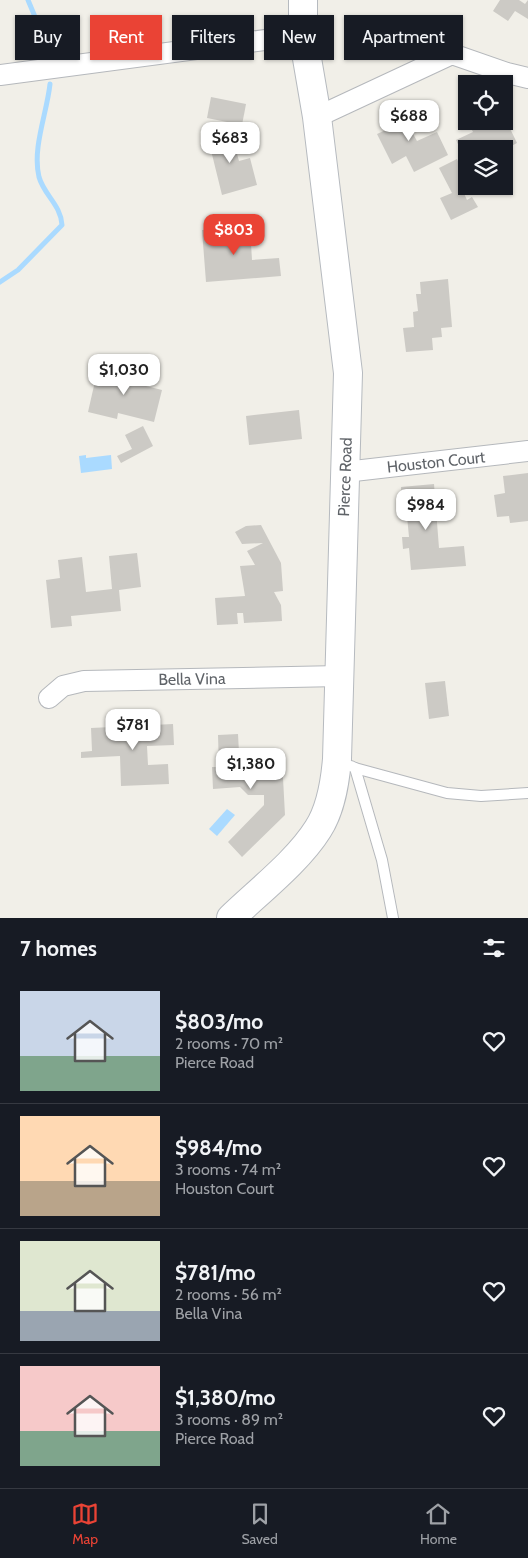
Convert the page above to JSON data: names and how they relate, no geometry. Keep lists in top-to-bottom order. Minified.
{"streets":{"street":["Houston Court","Pierce Road","Bella Vina"]},"crossings":[["Houston Court","Pierce Road"],["Pierce Road","Bella Vina"]],"page":{"chip":["Buy","Rent","Filters","New","Apartment"],"price":["$688","$683","$803","$1,030","$984","$781","$1,380"],"heading":"7 homes","list":[{"name":"$803/mo","note":"2 rooms · 70 m² · Pierce Road"},{"name":"$984/mo","note":"3 rooms · 74 m² · Houston Court"},{"name":"$781/mo","note":"2 rooms · 56 m² · Bella Vina"},{"name":"$1,380/mo","note":"3 rooms · 89 m² · Pierce Road"}],"tabs":["Map","Saved","Home"]}}
